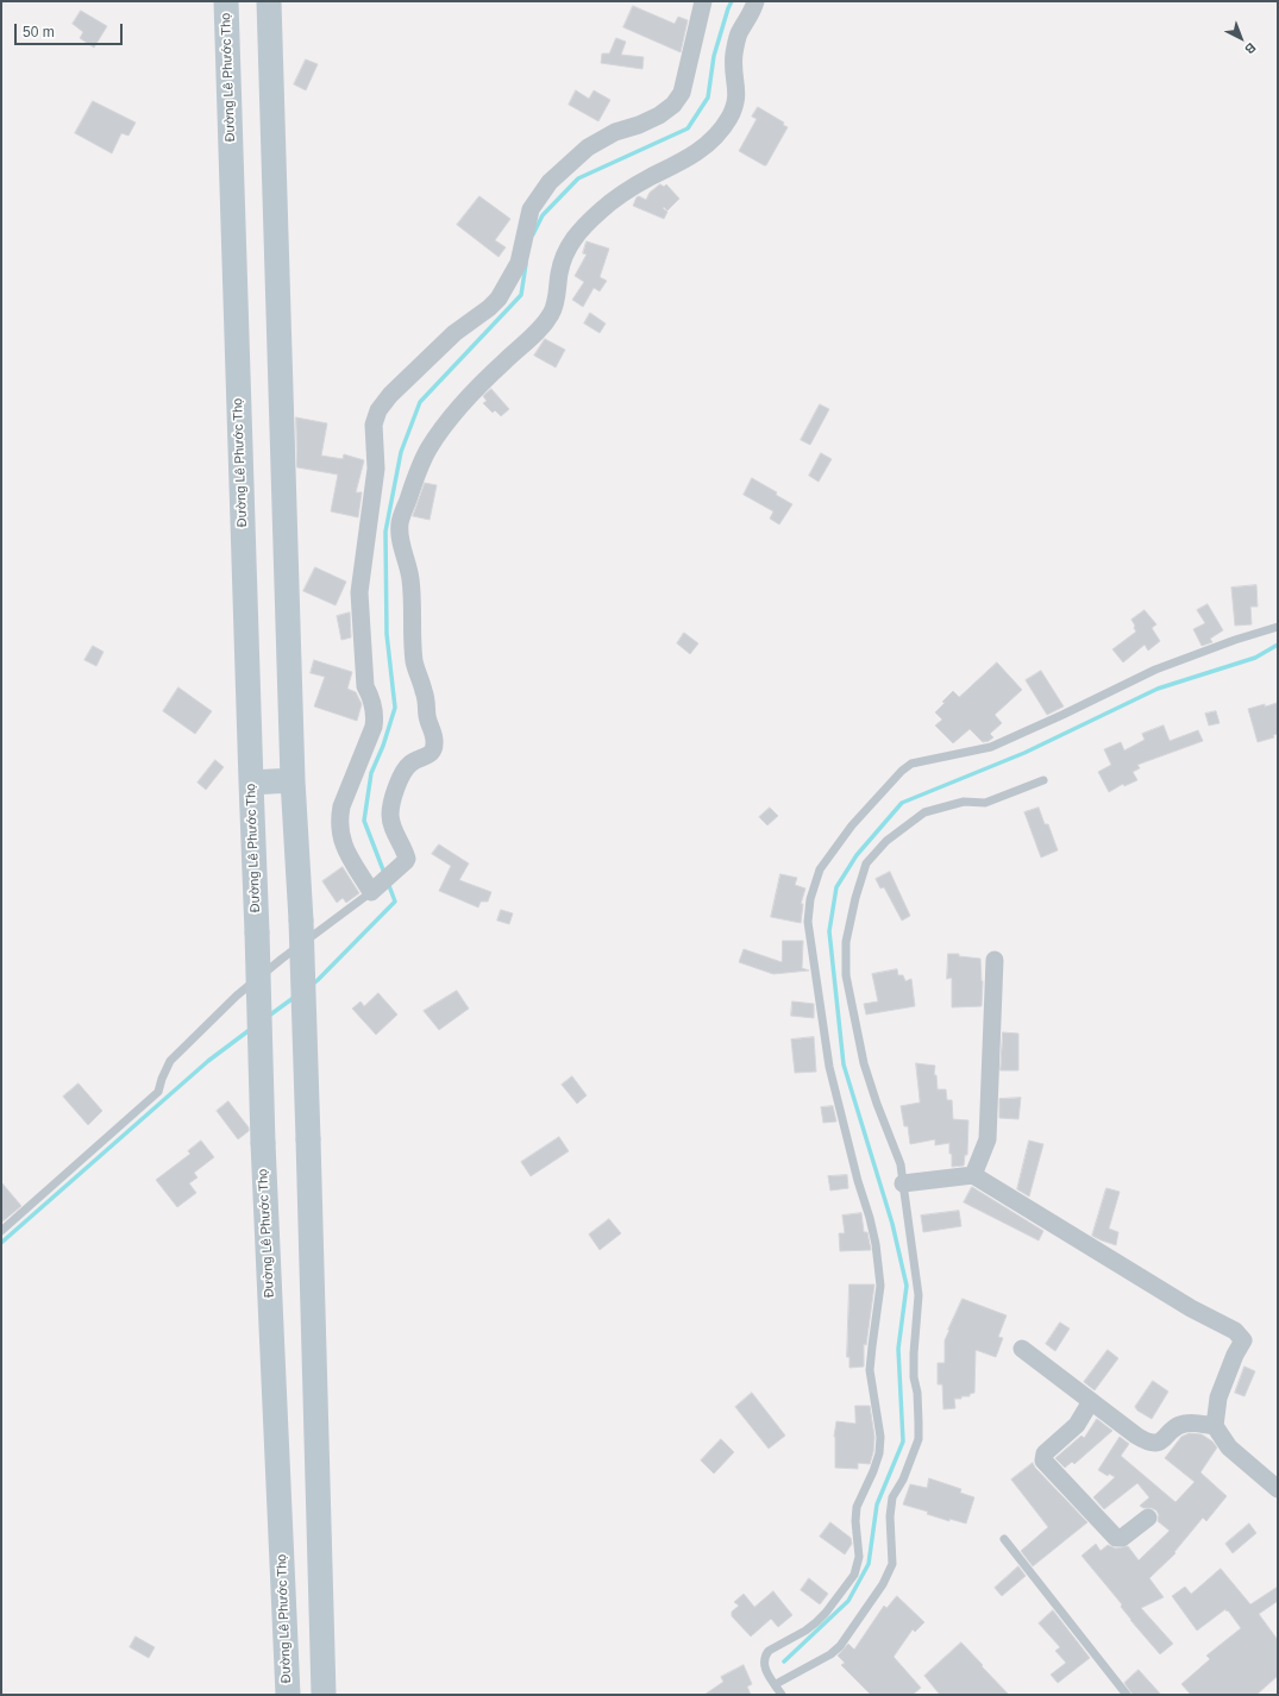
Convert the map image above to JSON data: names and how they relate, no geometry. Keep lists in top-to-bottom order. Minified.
{"streets":{"street":["Đường Lê Phước Thọ"]},"scale_bar":"50 m","north":"bottom right"}
